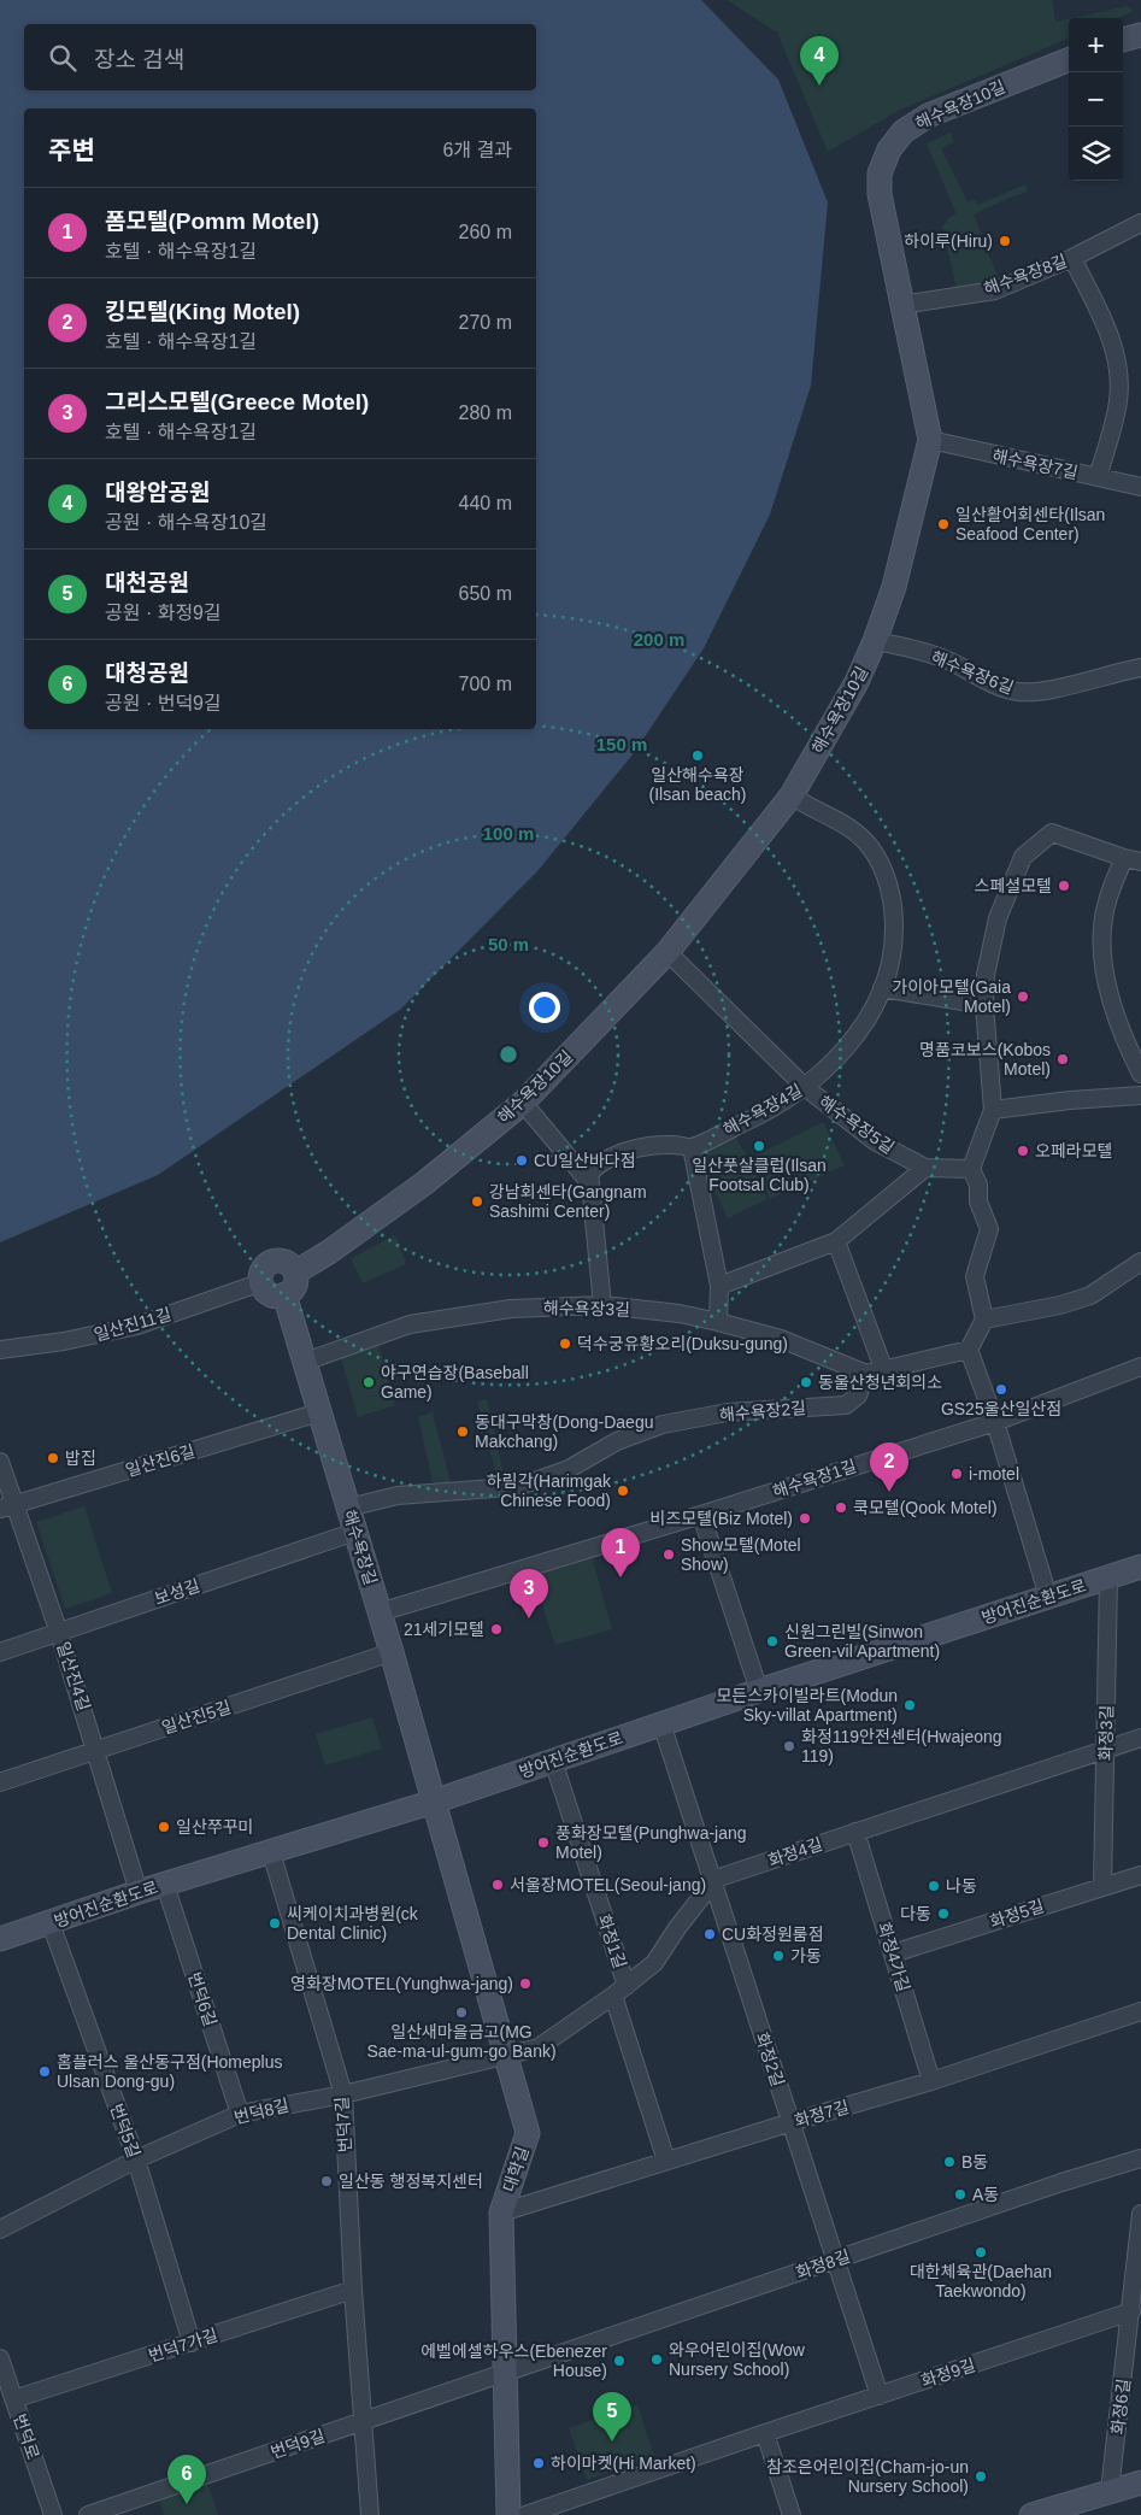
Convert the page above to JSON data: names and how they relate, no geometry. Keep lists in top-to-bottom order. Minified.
{"streets":{"street":["해수욕장10길","해수욕장8길","해수욕장7길","해수욕장6길","해수욕장4길","해수욕장5길","해수욕장3길","일산진11길","해수욕장2길","일산진6길","해수욕장1길","해수욕장길","보성길","방어진순환도로","일산진4길","일산진5길","화정3길","화정4길","화정5길","화정1길","화정4가길","번덕6길","화정2길","번덕8길","화정7길","번덕7길","번덕5길","대학길","화정8길","번덕7가길","화정9길","화정6길","번덕로","번덕9길"]},"crossings":[["해수욕장10길","해수욕장8길"],["해수욕장10길","해수욕장7길"],["해수욕장10길","해수욕장6길"],["해수욕장10길","해수욕장4길"],["해수욕장10길","해수욕장5길"],["해수욕장10길","일산진11길"],["해수욕장10길","해수욕장길"],["해수욕장4길","해수욕장5길"],["해수욕장3길","해수욕장2길"],["해수욕장3길","해수욕장길"],["일산진11길","해수욕장길"],["해수욕장2길","해수욕장길"],["일산진6길","해수욕장길"],["일산진6길","일산진4길"],["해수욕장1길","해수욕장길"],["해수욕장길","보성길"],["해수욕장길","방어진순환도로"],["해수욕장길","일산진5길"],["해수욕장길","대학길"],["보성길","일산진4길"],["방어진순환도로","일산진4길"],["방어진순환도로","화정3길"],["방어진순환도로","화정1길"],["방어진순환도로","번덕6길"],["방어진순환도로","화정2길"],["방어진순환도로","번덕7길"],["방어진순환도로","번덕5길"],["방어진순환도로","대학길"],["일산진4길","일산진5길"],["화정3길","화정4길"],["화정3길","화정5길"],["화정4길","화정1길"],["화정4길","화정4가길"],["화정4길","화정2길"],["화정4길","번덕8길"],["화정4길","대학길"],["화정5길","화정4가길"],["화정1길","화정7길"],["화정4가길","화정7길"],["번덕6길","번덕8길"],["화정2길","화정7길"],["화정2길","화정8길"],["화정2길","화정9길"],["번덕8길","번덕7길"],["번덕8길","번덕5길"],["번덕8길","대학길"],["화정7길","대학길"],["번덕7길","번덕7가길"],["번덕7길","번덕9길"],["번덕5길","번덕7가길"],["대학길","화정8길"],["대학길","번덕9길"],["화정8길","번덕9길"],["번덕7가길","번덕로"],["화정9길","화정6길"]],"places":["하이루(Hiru)","일산활어회센타(Ilsan Seafood Center)","일산해수욕장 (Ilsan beach)","스페셜모텔","가이아모텔(Gaia Motel)","명품코보스(Kobos Motel)","일산풋살클럽(Ilsan Footsal Club)","오페라모텔","CU일산바다점","강남회센타(Gangnam Sashimi Center)","덕수궁유황오리(Duksu-gung)","야구연습장(Baseball Game)","동울산청년회의소","GS25울산일산점","동대구막창(Dong-Daegu Makchang)","밥집","i-motel","하림각(Harimgak Chinese Food)","쿡모텔(Qook Motel)","비즈모텔(Biz Motel)","Show모텔(Motel Show)","21세기모텔","신원그린빌(Sinwon Green-vil Apartment)","모든스카이빌라트(Modun Sky-villat Apartment)","화정119안전센터(Hwajeong 119)","일산쭈꾸미","풍화장모텔(Punghwa-jang Motel)","서울장MOTEL(Seoul-jang)","나동","다동","씨케이치과병원(ck Dental Clinic)","CU화정원룸점","가동","영화장MOTEL(Yunghwa-jang)","일산새마을금고(MG Sae-ma-ul-gum-go Bank)","홈플러스 울산동구점(Homeplus Ulsan Dong-gu)","B동","일산동 행정복지센터","A동","대한체육관(Daehan Taekwondo)","와우어린이집(Wow Nursery School)","에벨에셀하우스(Ebenezer House)","하이마켓(Hi Market)","참조은어린이집(Cham-jo-un Nursery School)"],"page":{"map_buttons":["+","−"],"search":"장소 검색","pins":["4","2","1","3","5","6"],"heading":["주변","6개 결과"],"list":[{"mark":"1","name":"폼모텔(Pomm Motel)","note":"호텔 · 해수욕장1길","value":"260 m"},{"mark":"2","name":"킹모텔(King Motel)","note":"호텔 · 해수욕장1길","value":"270 m"},{"mark":"3","name":"그리스모텔(Greece Motel)","note":"호텔 · 해수욕장1길","value":"280 m"},{"mark":"4","name":"대왕암공원","note":"공원 · 해수욕장10길","value":"440 m"},{"mark":"5","name":"대천공원","note":"공원 · 화정9길","value":"650 m"},{"mark":"6","name":"대청공원","note":"공원 · 번덕9길","value":"700 m"}]},"rings":["200 m","150 m","100 m","50 m"]}
